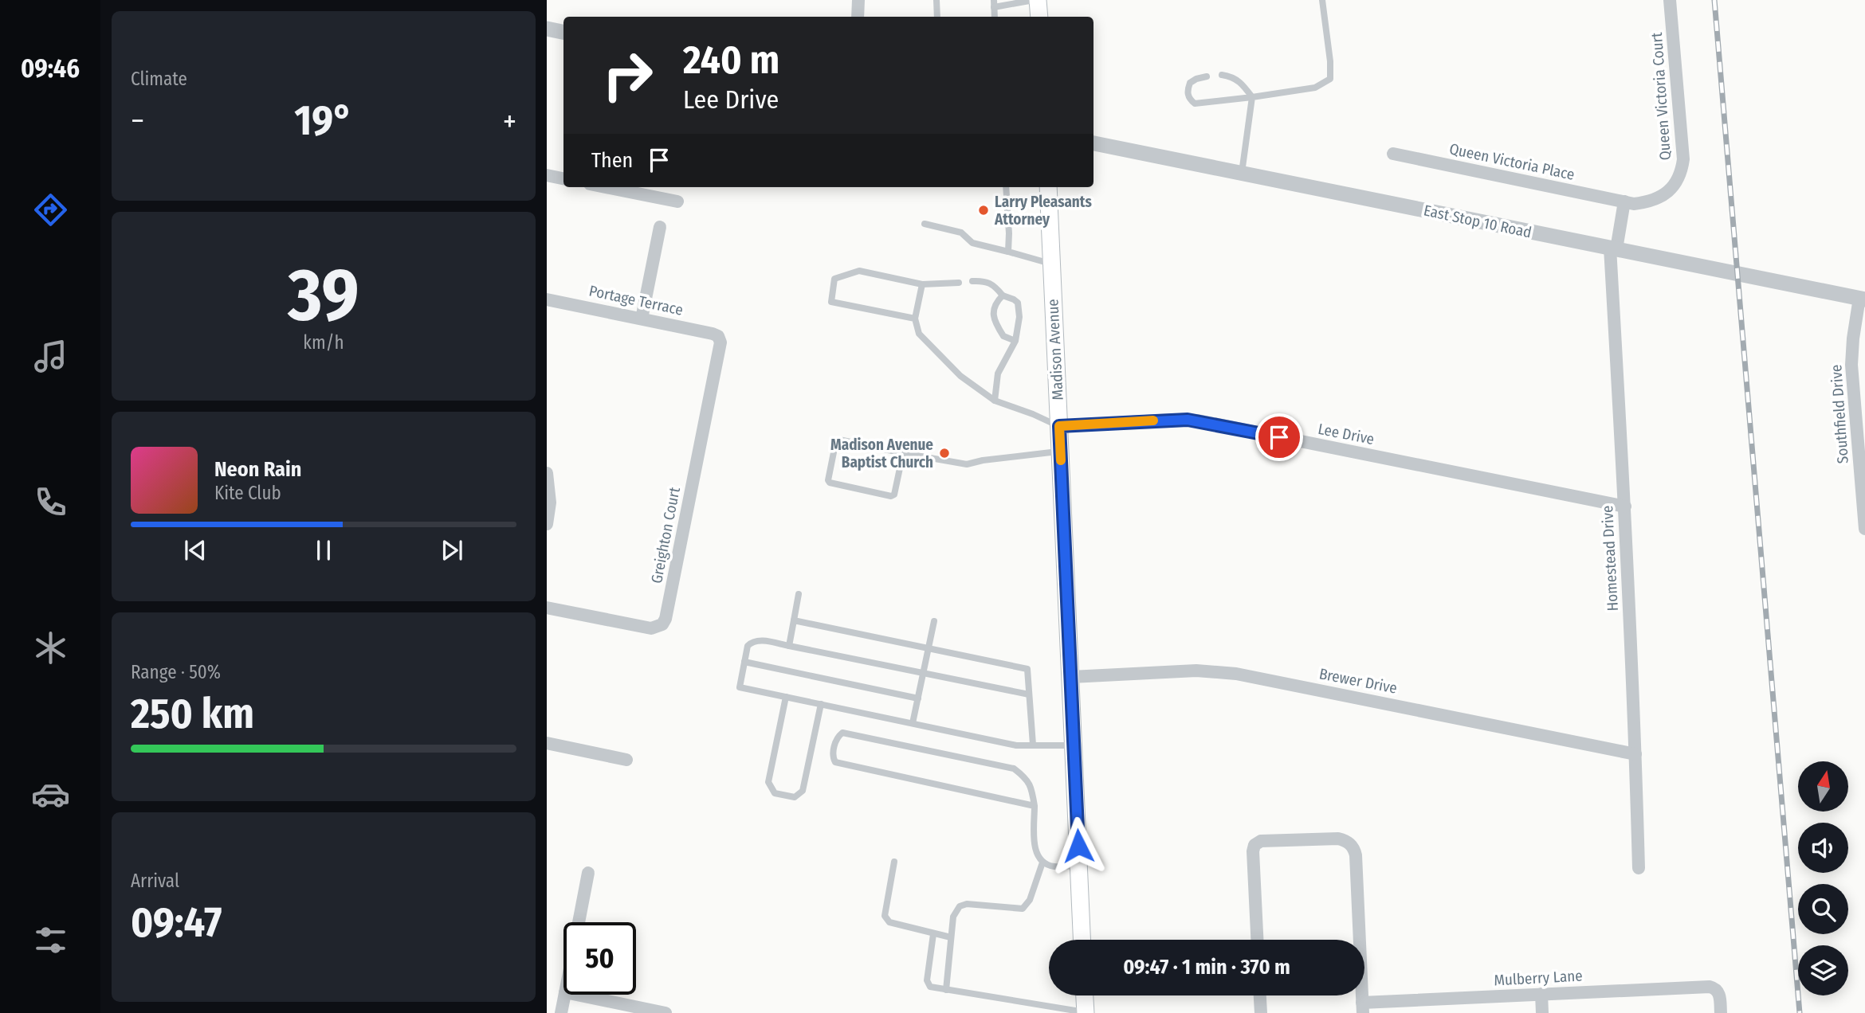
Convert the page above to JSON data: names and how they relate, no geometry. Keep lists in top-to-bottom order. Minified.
{"streets":{"main road":["Madison Avenue"],"street":["Queen Victoria Court","Queen Victoria Place","East Stop 10 Road","Portage Terrace","Southfield Drive","Lee Drive","Greighton Court","Homestead Drive","Brewer Drive","Mulberry Lane"]},"crossings":[["Queen Victoria Court","Queen Victoria Place"],["East Stop 10 Road","Southfield Drive"],["East Stop 10 Road","Homestead Drive"],["Portage Terrace","Greighton Court"],["Madison Avenue","Lee Drive"],["Madison Avenue","Brewer Drive"],["Lee Drive","Homestead Drive"],["Homestead Drive","Brewer Drive"]],"places":["Larry Pleasants Attorney","Madison Avenue Baptist Church"],"north":"top","page":{"tabs":"09:46","tile":["Climate",["39","km/h"],["Range · 50%","250 km"],["Arrival","09:47"]],"turn":["240 m","Lee Drive"],"heat":["−","19°","+"],"then":"Then","song":["Neon Rain","Kite Club"],"limit":"50","trip":"09:47 · 1 min · 370 m"}}
